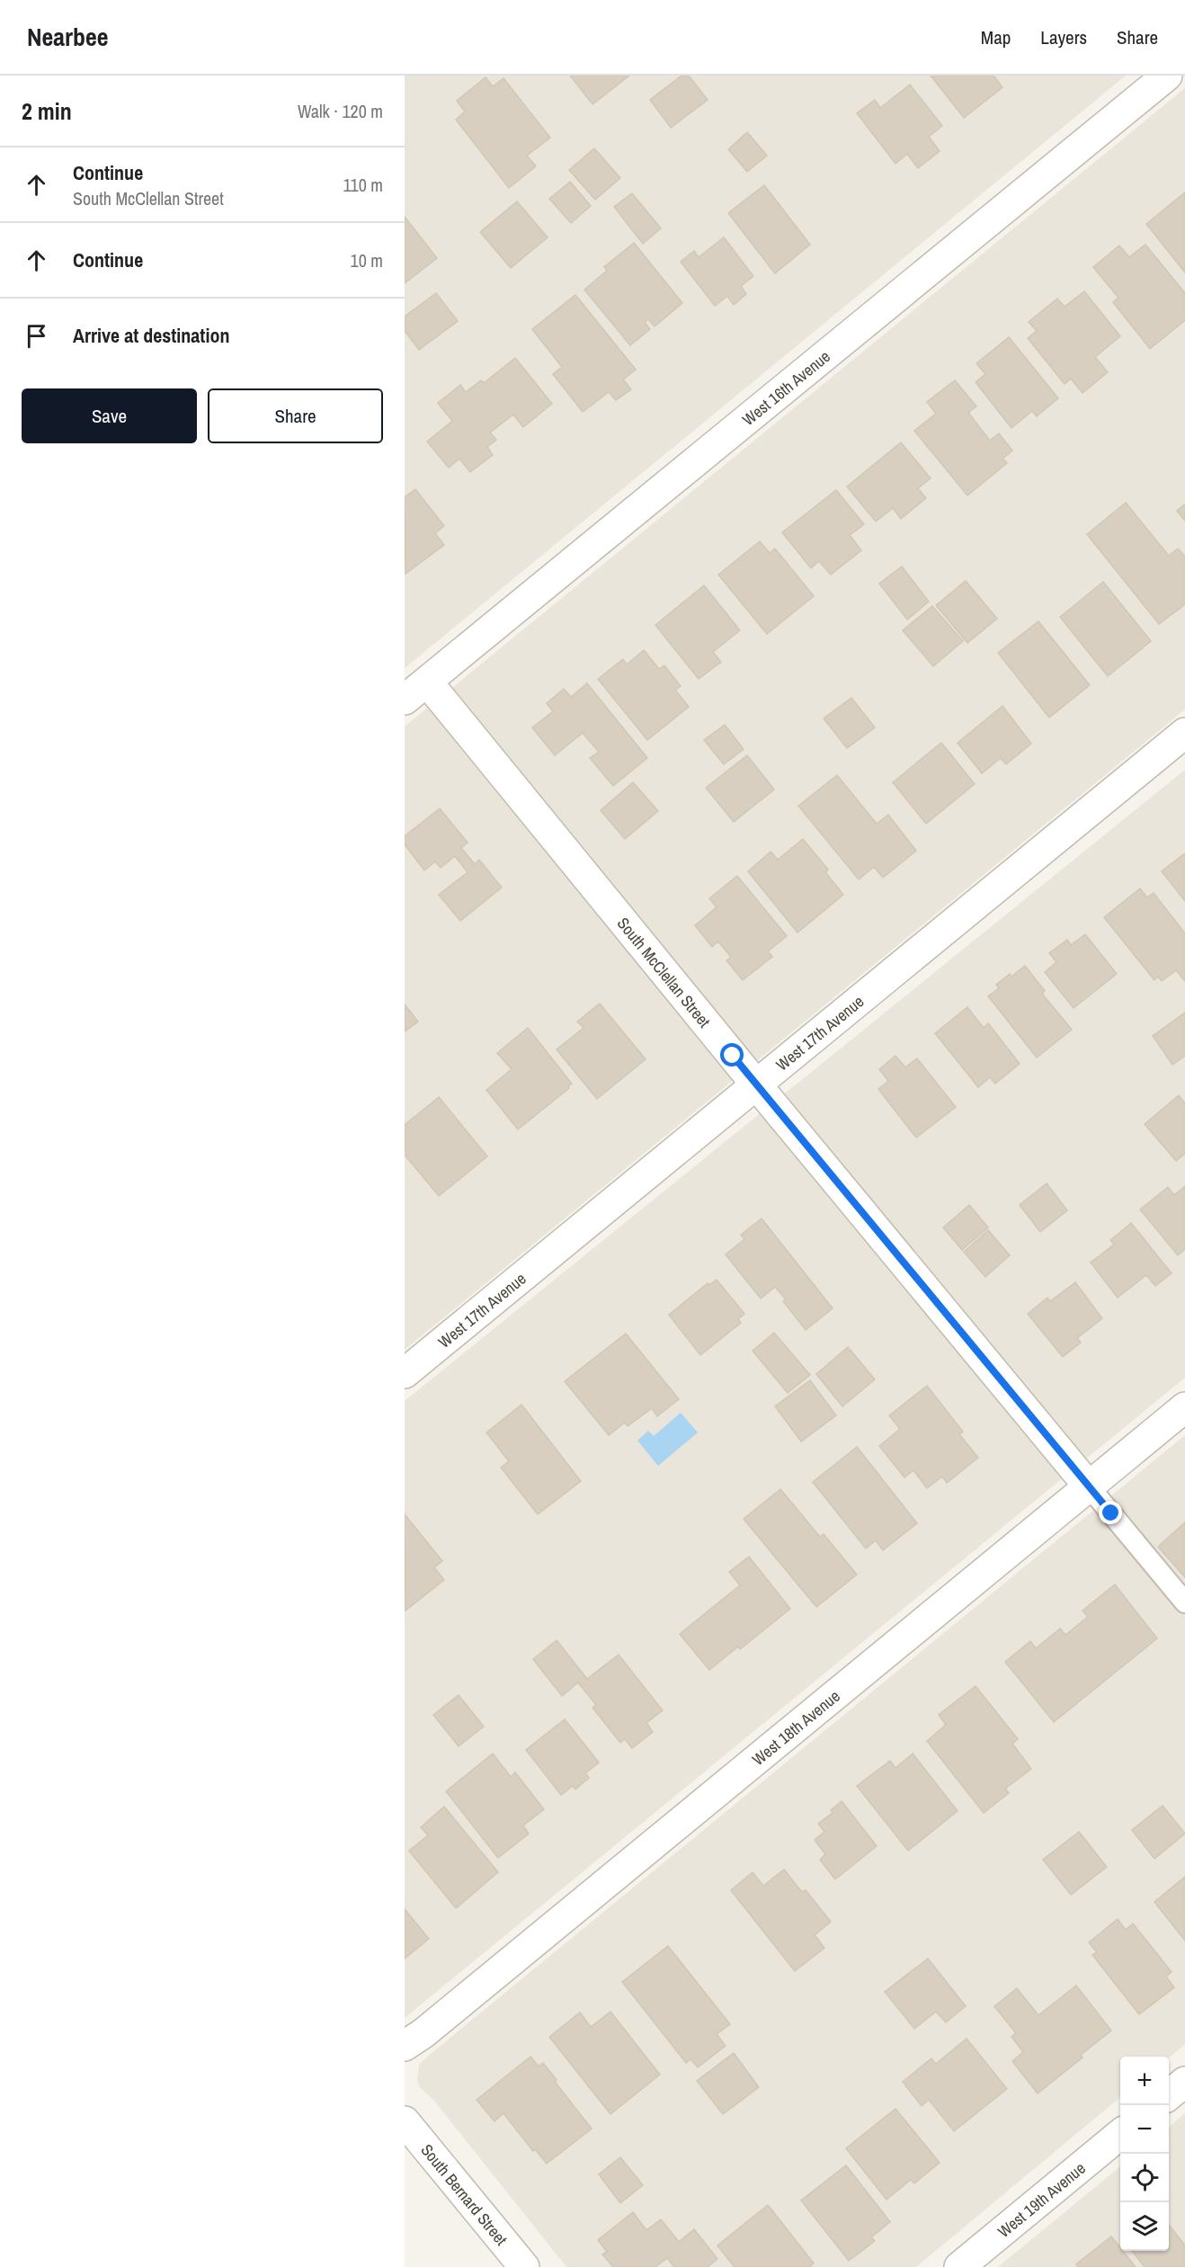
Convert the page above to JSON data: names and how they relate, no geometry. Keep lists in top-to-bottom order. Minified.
{"streets":{"street":["West 16th Avenue","South McClellan Street","West 17th Avenue","West 18th Avenue","South Bernard Street","West 19th Avenue"]},"crossings":[["West 16th Avenue","South McClellan Street"],["South McClellan Street","West 17th Avenue"],["South McClellan Street","West 18th Avenue"]],"page":{"header":"Nearbee","nav":["Map","Layers","Share"],"heading":["2 min","Walk · 120 m"],"list":[["Continue","South McClellan Street","110 m"],["Continue","10 m"],"Arrive at destination"],"buttons":["Save","Share"],"map_buttons":["+","−"]}}
